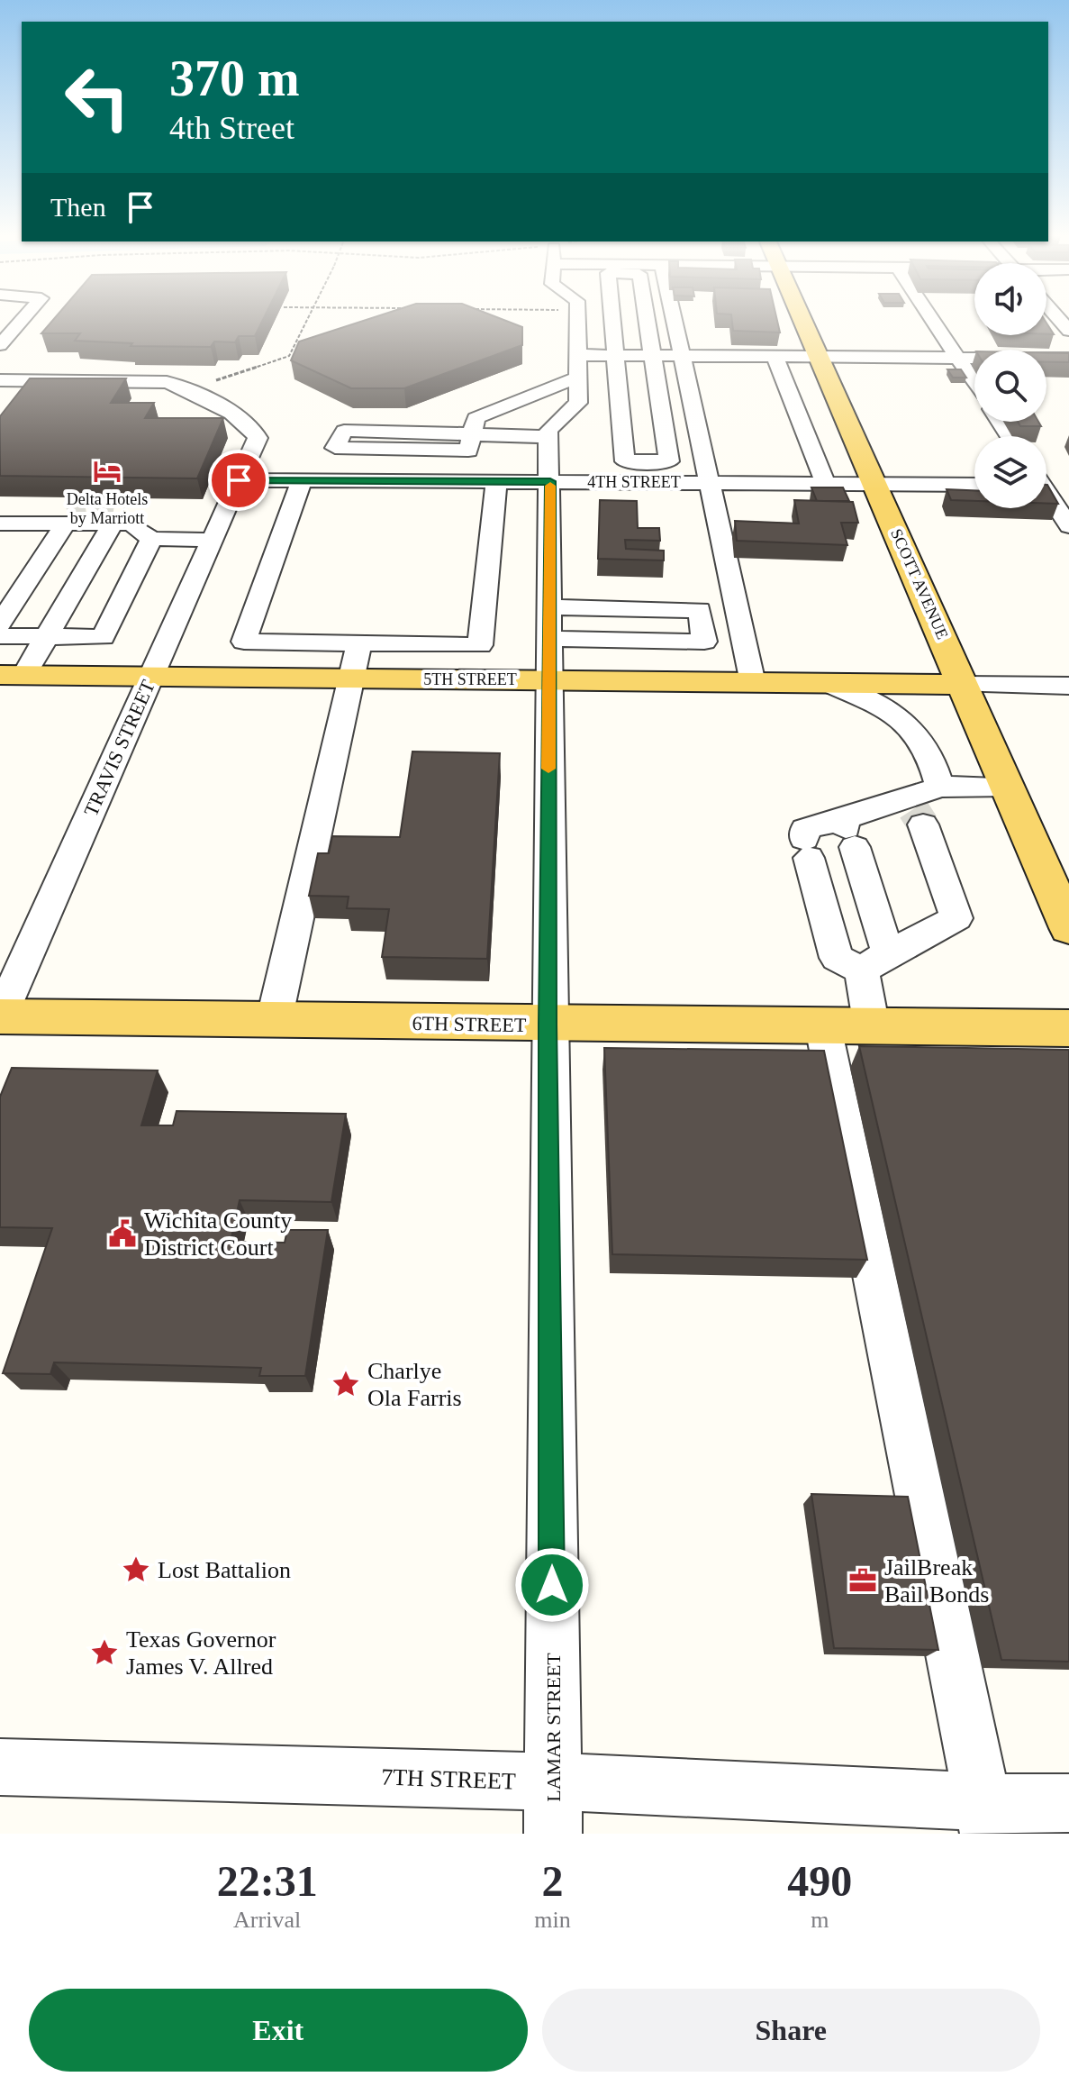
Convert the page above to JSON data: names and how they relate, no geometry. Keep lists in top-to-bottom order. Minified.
{"streets":{"main road":["SCOTT AVENUE","5TH STREET","6TH STREET"],"street":["4TH STREET","TRAVIS STREET","LAMAR STREET","7TH STREET"]},"crossings":[["4TH STREET","SCOTT AVENUE"],["4TH STREET","TRAVIS STREET"],["4TH STREET","LAMAR STREET"],["SCOTT AVENUE","5TH STREET"],["5TH STREET","TRAVIS STREET"],["5TH STREET","LAMAR STREET"],["TRAVIS STREET","6TH STREET"],["6TH STREET","LAMAR STREET"],["LAMAR STREET","7TH STREET"]],"places":{"hotel":["Delta Hotels by Marriott"],"public building":["Wichita County District Court"],"place":["Charlye Ola Farris","Lost Battalion","Texas Governor James V. Allred"],"office":["JailBreak Bail Bonds"]},"page":{"turn":["370 m","4th Street"],"then":"Then","eta":["22:31","Arrival","2","min","490","m"],"buttons":["Exit","Share"]}}
